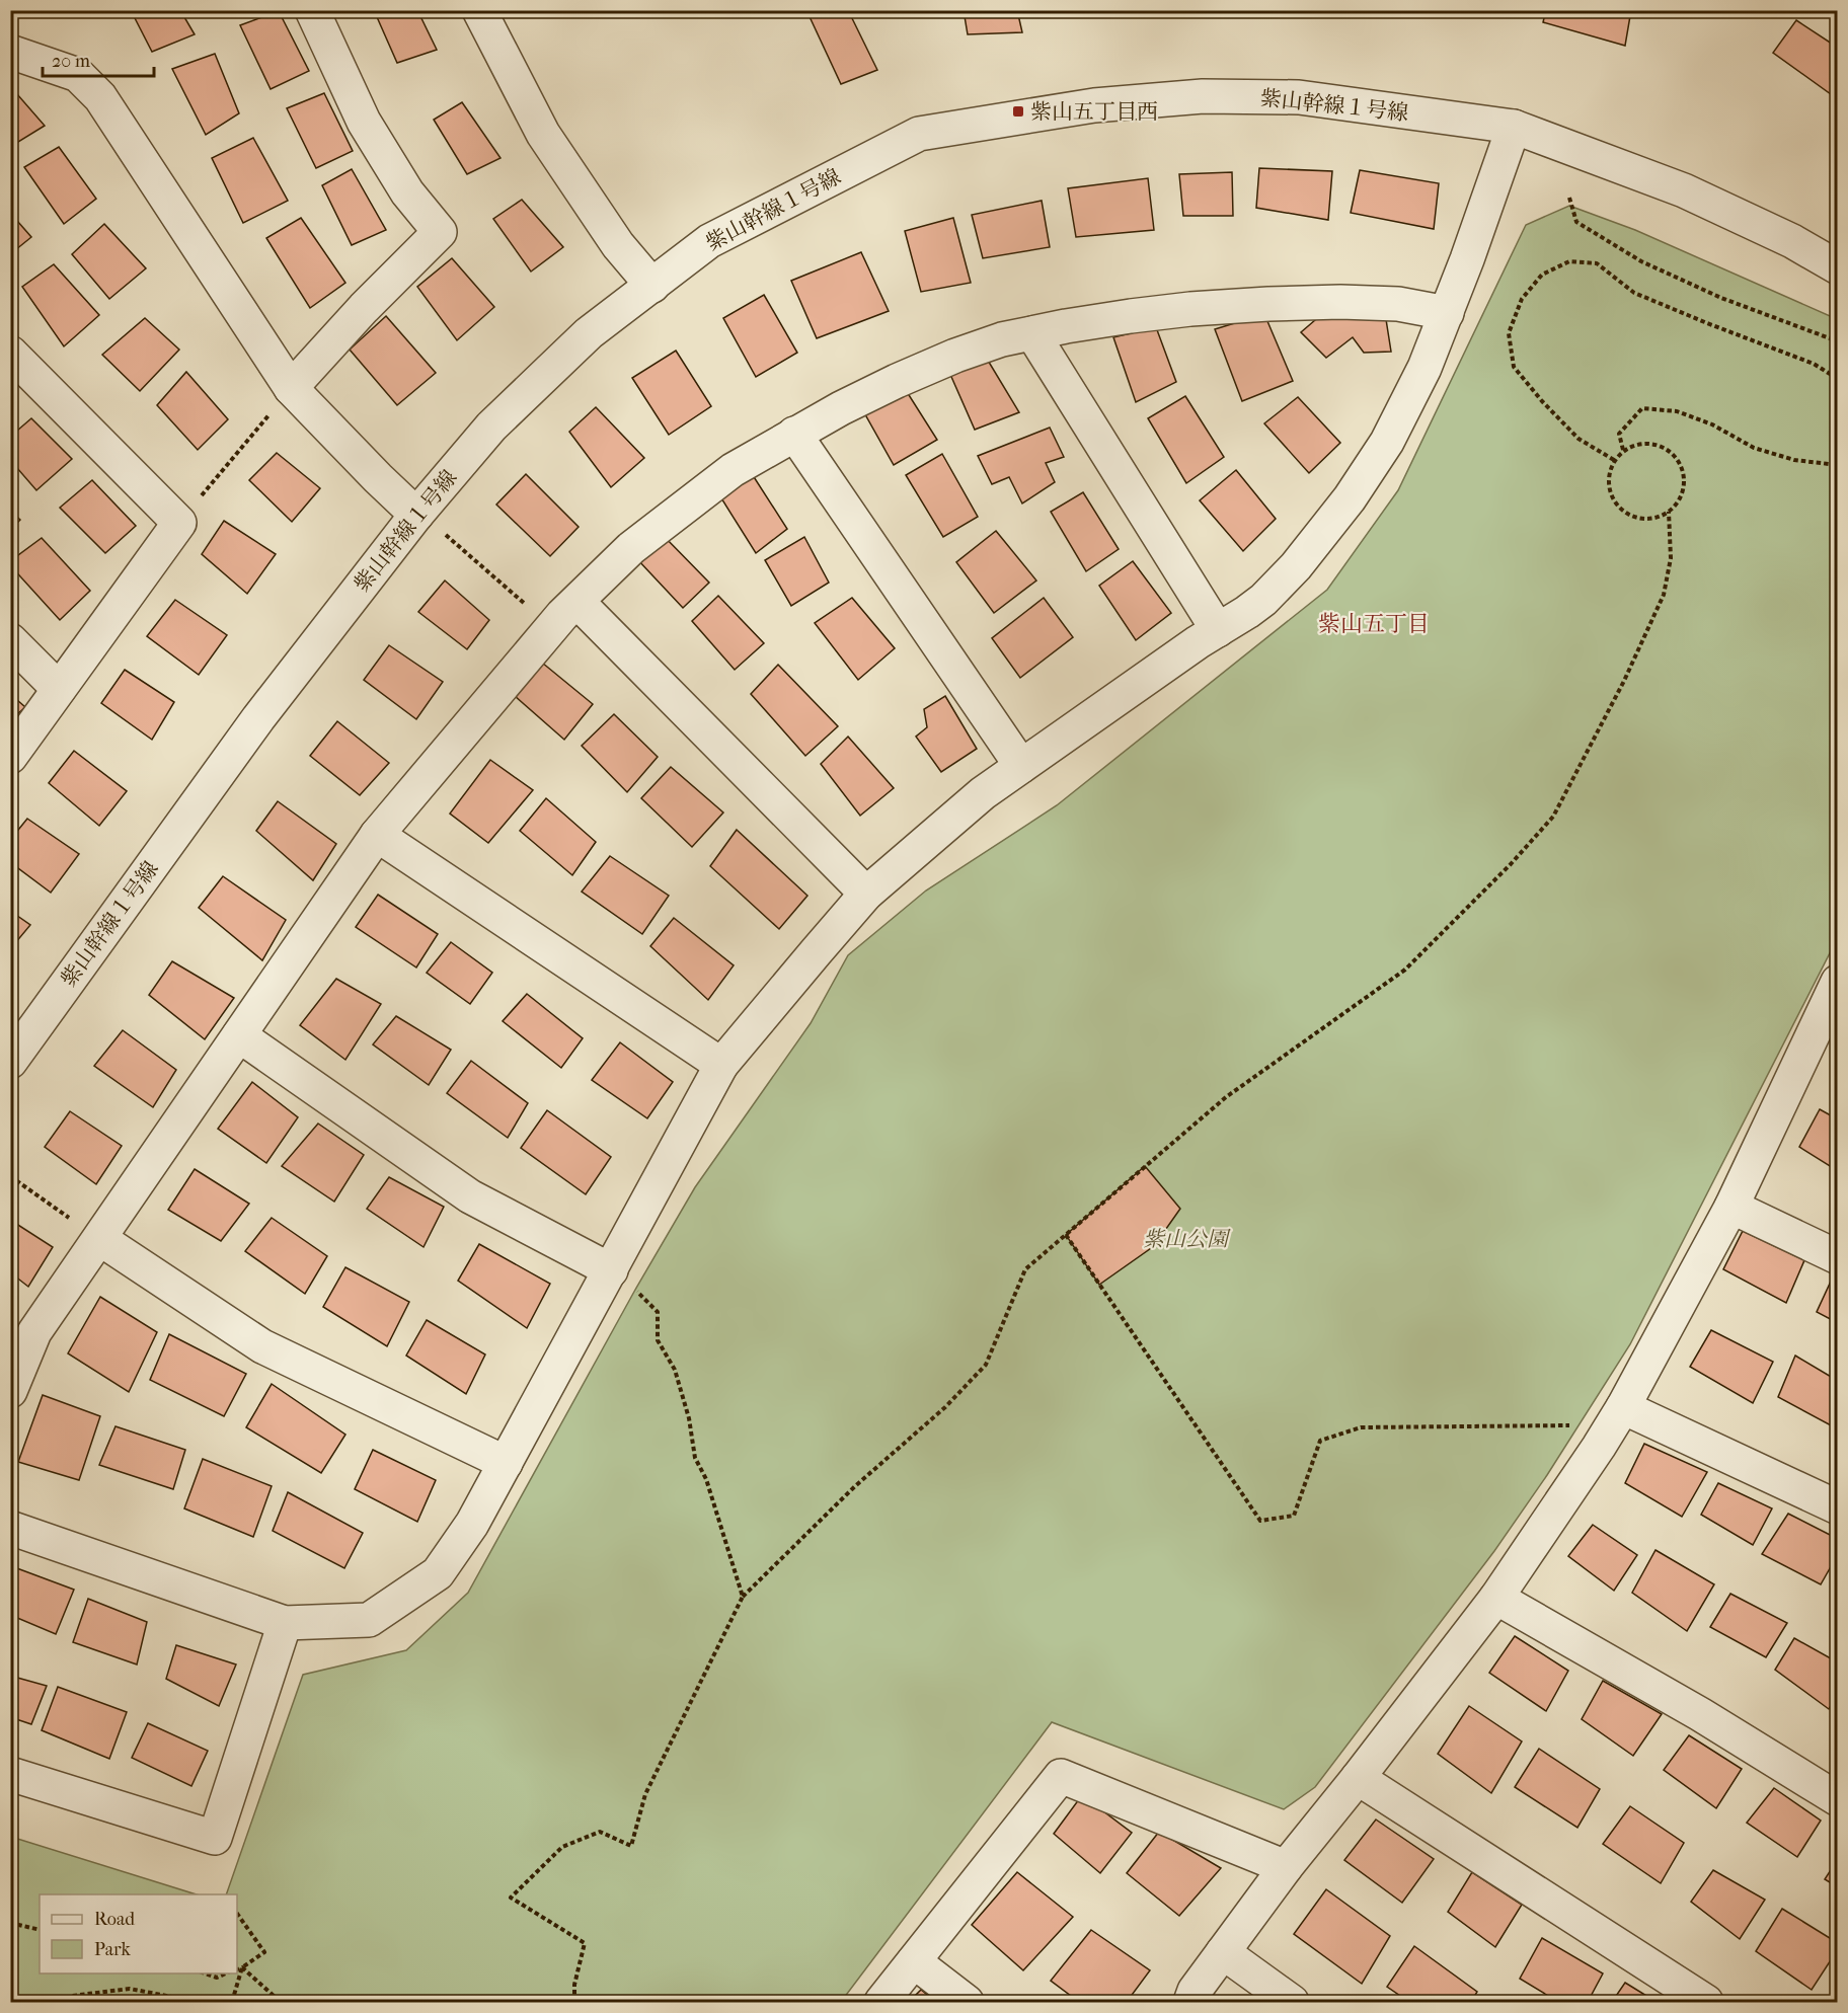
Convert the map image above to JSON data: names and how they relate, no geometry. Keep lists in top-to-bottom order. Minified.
{"streets":{"street":["紫山幹線１号線"]},"districts":["紫山五丁目"],"parks":["紫山公園"],"places":{"transit":["紫山五丁目西"]},"legend":["Road","Park"],"scale_bar":"20 m"}
